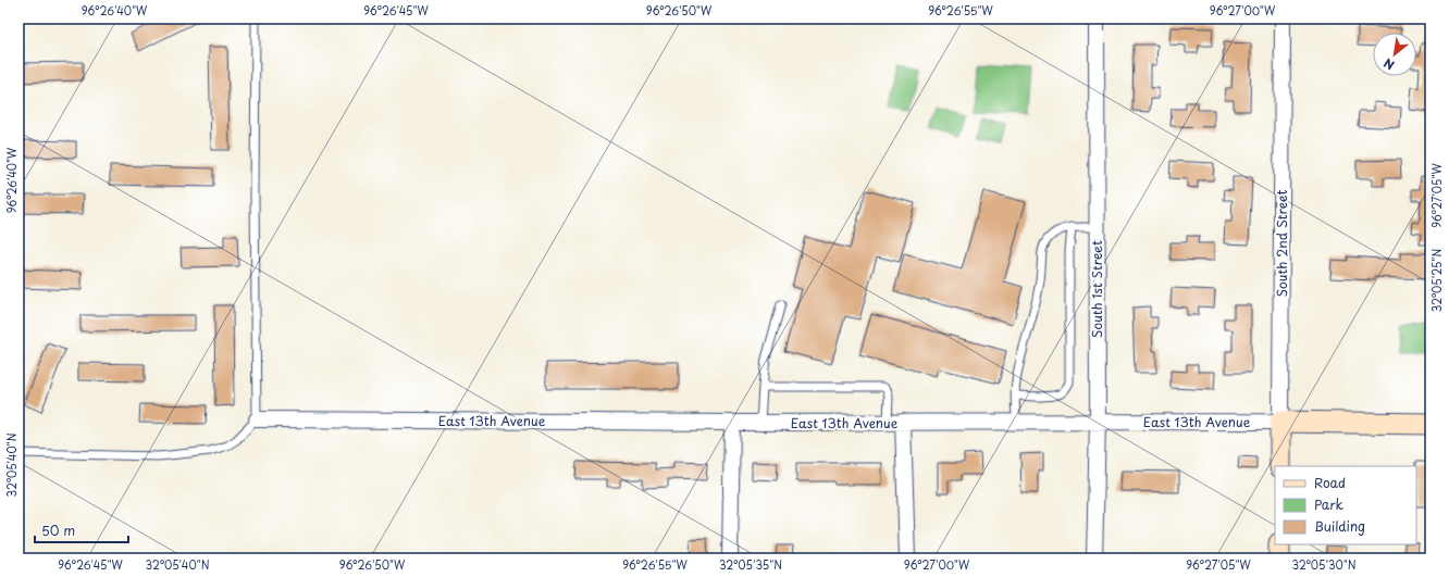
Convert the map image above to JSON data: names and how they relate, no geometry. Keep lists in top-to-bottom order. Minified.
{"streets":{"street":["South 2nd Street","South 1st Street","East 13th Avenue"]},"crossings":[["South 2nd Street","East 13th Avenue"],["South 1st Street","East 13th Avenue"]],"legend":["Road","Park","Building"],"scale_bar":"50 m","north":"bottom left","coordinates":["96°26'40\"W","96°26'45\"W","96°26'50\"W","96°26'55\"W","96°27'00\"W","96°27'05\"W","32°05'25\"N","32°05'40\"N","32°05'35\"N","32°05'30\"N"]}
